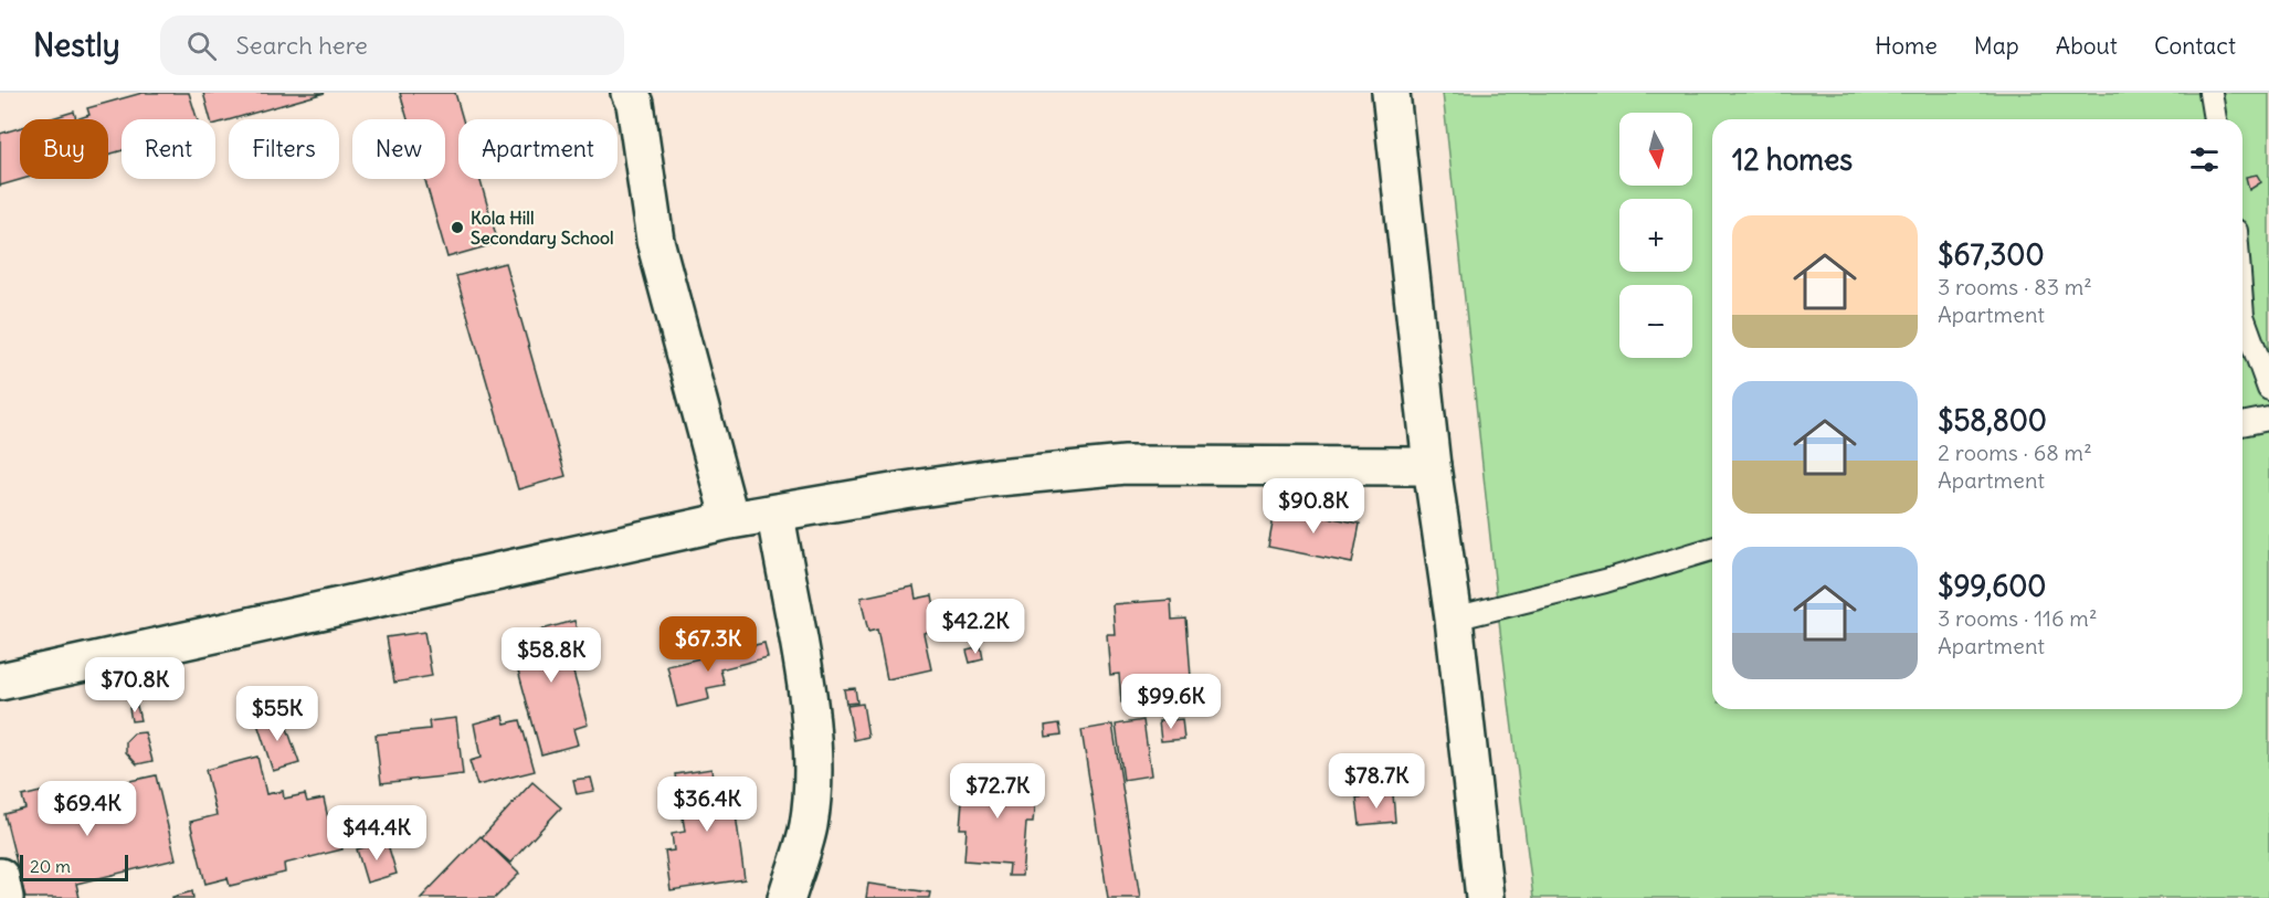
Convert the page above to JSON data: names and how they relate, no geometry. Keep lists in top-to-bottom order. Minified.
{"places":["Kola Hill Secondary School"],"scale_bar":"20 m","north":"bottom","page":{"header":"Nestly","search":"Search here","nav":["Home","Map","About","Contact"],"map_buttons":["+","−"],"chip":["Buy","Rent","Filters","New","Apartment"],"heading":"12 homes","list":[{"name":"$67,300","note":"3 rooms · 83 m² · Apartment"},{"name":"$58,800","note":"2 rooms · 68 m² · Apartment"},{"name":"$99,600","note":"3 rooms · 116 m² · Apartment"}],"price":["$90.8K","$42.2K","$67.3K","$58.8K","$70.8K","$99.6K","$55K","$78.7K","$72.7K","$36.4K","$69.4K","$44.4K"],"scale":"20 m"}}
